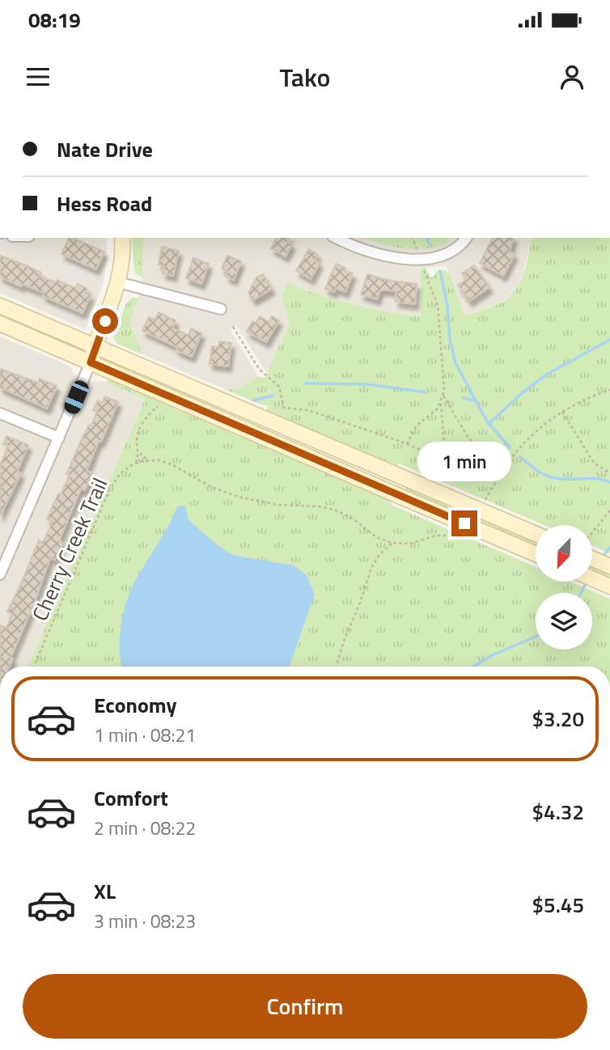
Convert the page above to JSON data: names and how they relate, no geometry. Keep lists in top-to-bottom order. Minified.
{"streets":{"path":["Cherry Creek Trail"]},"north":"bottom left","page":{"status":"08:19","header":"Tako","banner":["Nate Drive","Hess Road"],"bubble":"1 min","list":[{"name":"Economy","note":"1 min · 08:21","value":"$3.20"},{"name":"Comfort","note":"2 min · 08:22","value":"$4.32"},{"name":"XL","note":"3 min · 08:23","value":"$5.45"}],"buttons":"Confirm"}}
